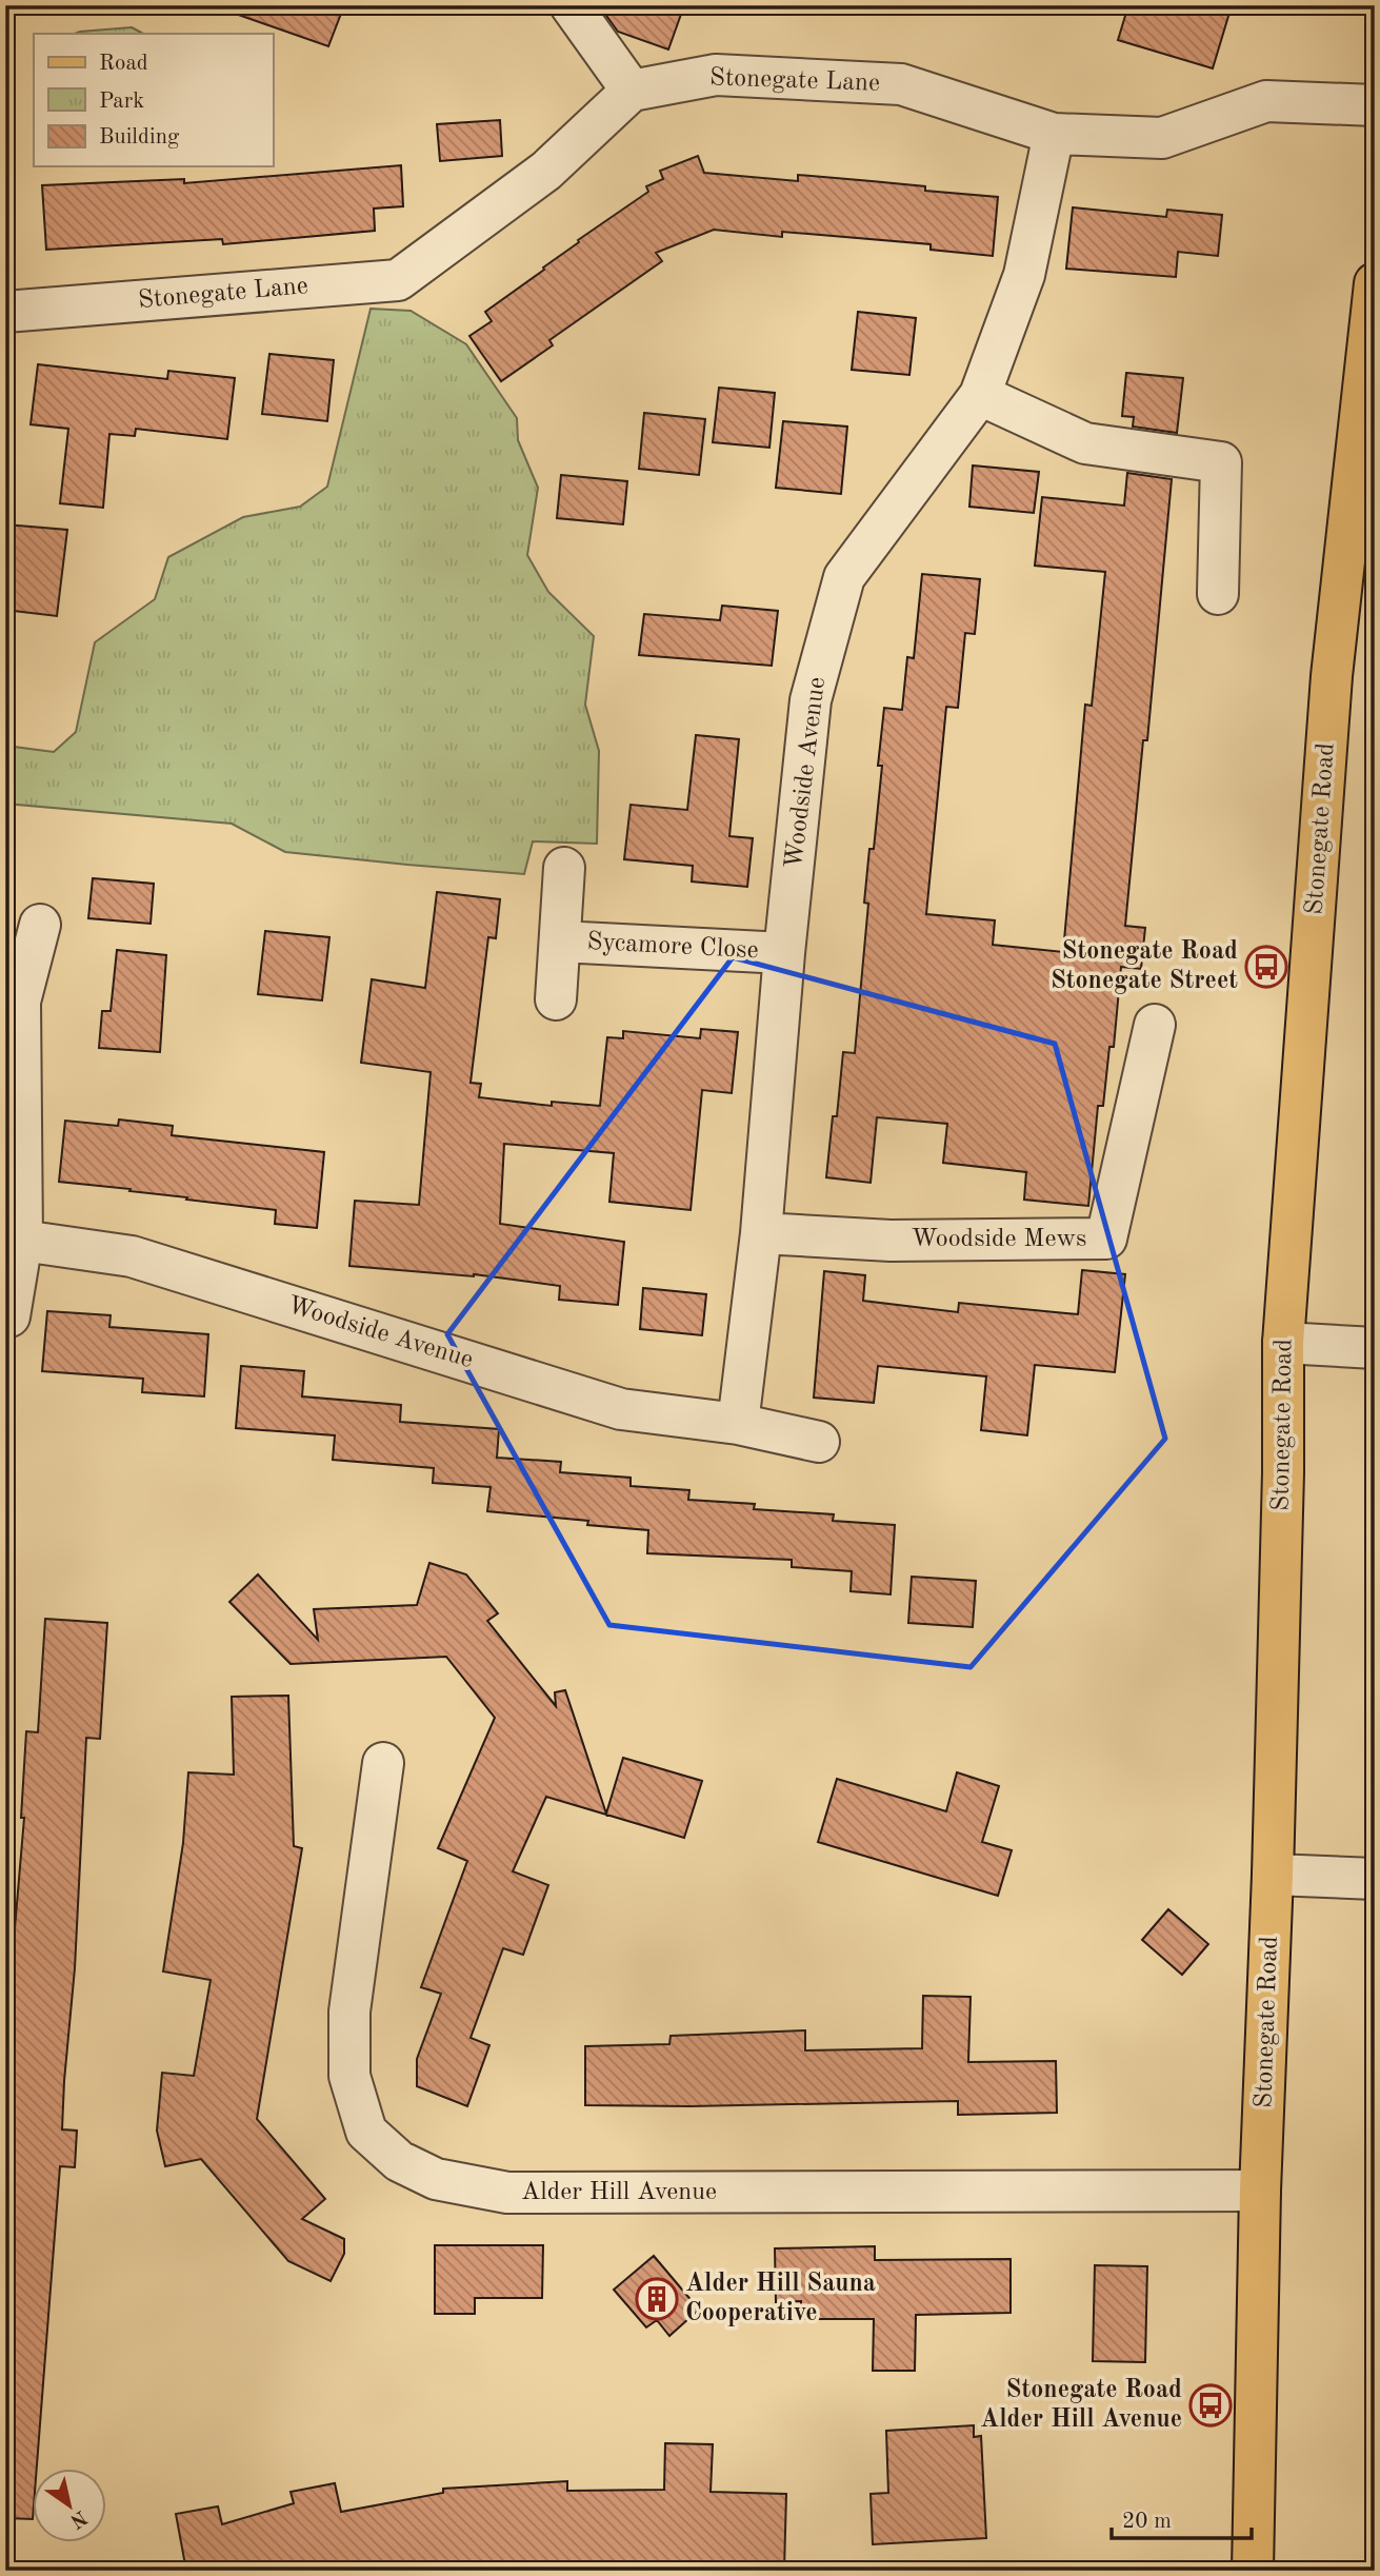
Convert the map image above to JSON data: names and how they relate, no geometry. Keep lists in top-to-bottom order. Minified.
{"streets":{"main road":["Stonegate Road"],"street":["Stonegate Lane","Woodside Avenue","Sycamore Close","Woodside Mews","Alder Hill Avenue"]},"crossings":[["Stonegate Lane","Woodside Avenue"],["Woodside Avenue","Sycamore Close"],["Woodside Avenue","Woodside Mews"],["Stonegate Road","Alder Hill Avenue"]],"places":{"bus stop":["Stonegate Road Stonegate Street","Stonegate Road Alder Hill Avenue"],"building":["Alder Hill Sauna Cooperative"]},"legend":["Road","Park","Building"],"scale_bar":"20 m","north":"bottom right"}
